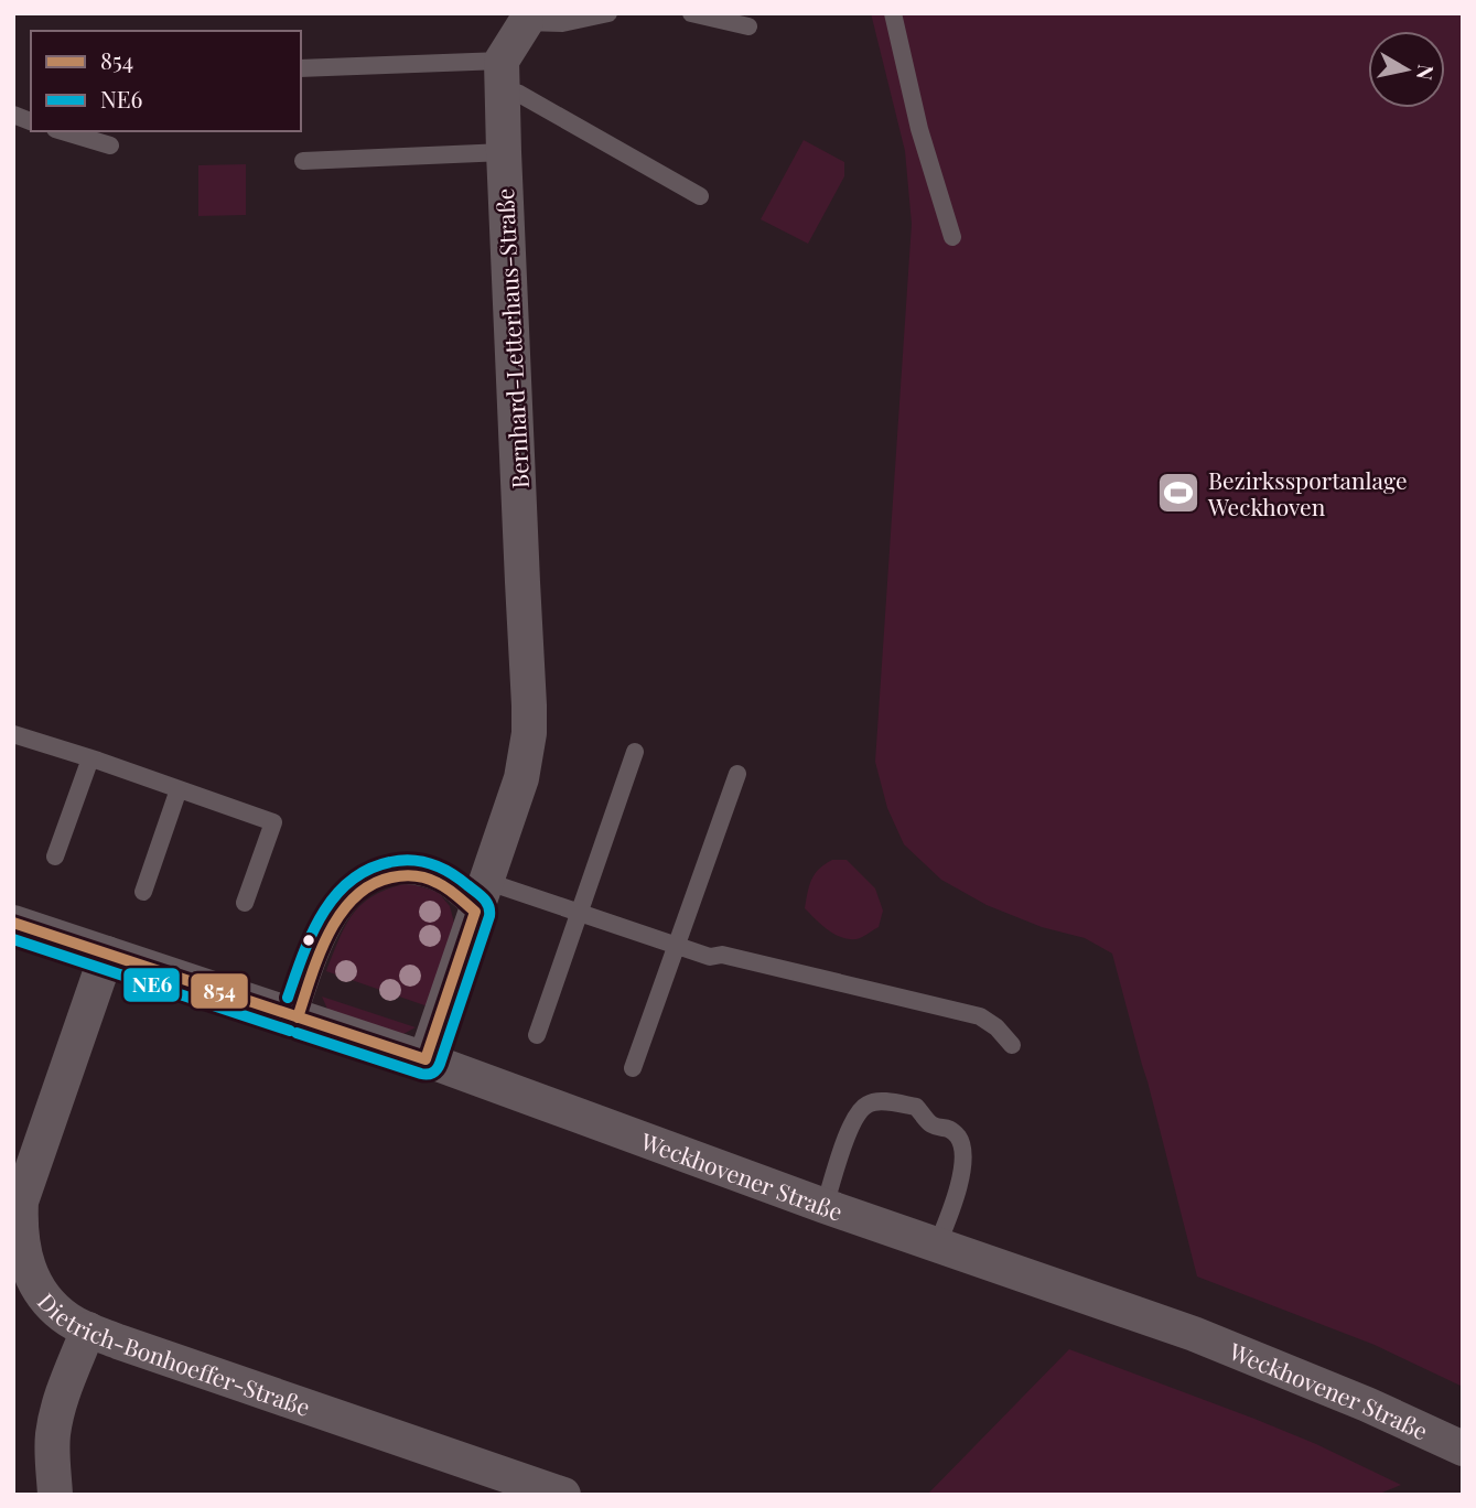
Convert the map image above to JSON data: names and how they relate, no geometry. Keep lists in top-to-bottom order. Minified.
{"streets":{"street":["Bernhard-Letterhaus-Straße","Weckhovener Straße","Dietrich-Bonhoeffer-Straße"]},"crossings":[["Bernhard-Letterhaus-Straße","Weckhovener Straße"],["Weckhovener Straße","Dietrich-Bonhoeffer-Straße"]],"places":{"sports":["Bezirkssportanlage Weckhoven"]},"lines":["transit line NE6","transit line 854"],"legend":["854","NE6"],"north":"right"}
